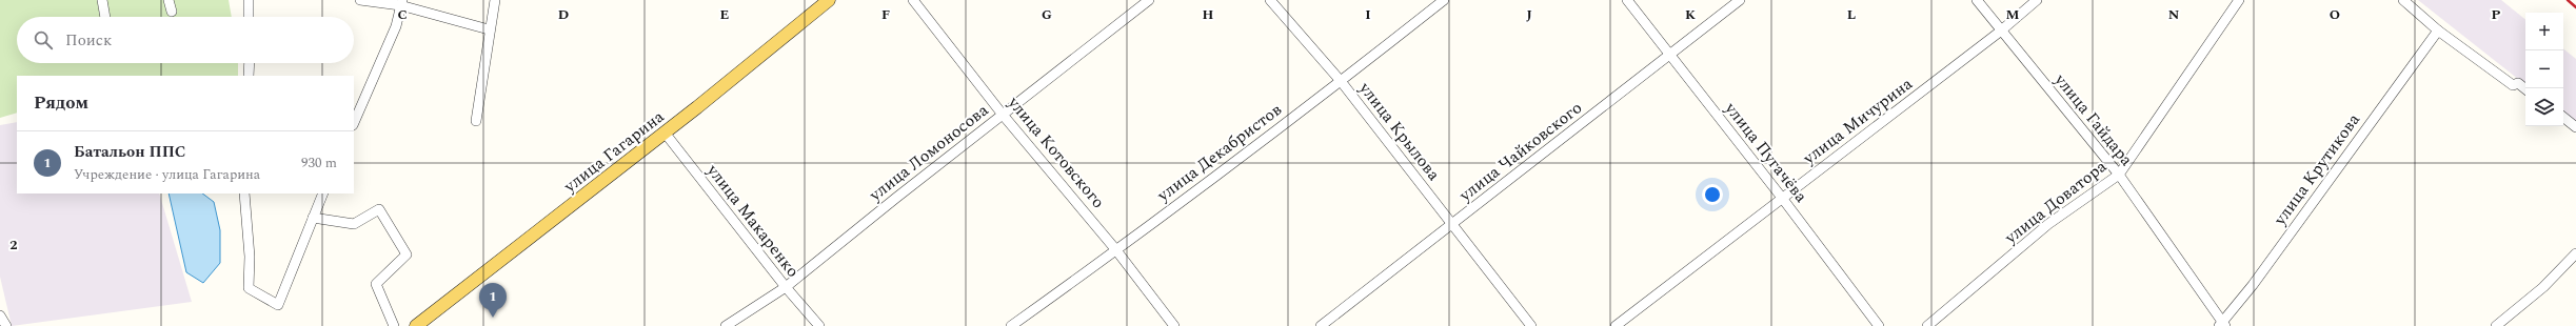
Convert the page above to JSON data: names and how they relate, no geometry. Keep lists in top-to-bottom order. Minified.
{"streets":{"main road":["улица Гагарина"],"street":["улица Гайдара","улица Мичурина","улица Крылова","улица Чайковского","улица Ломоносова","улица Котовского","улица Декабристов","улица Пугачёва","улица Крутикова","улица Доватора","улица Макаренко"]},"crossings":[["улица Гайдара","улица Мичурина"],["улица Гайдара","улица Крутикова"],["улица Гайдара","улица Доватора"],["улица Мичурина","улица Пугачёва"],["улица Крылова","улица Чайковского"],["улица Крылова","улица Декабристов"],["улица Гагарина","улица Макаренко"],["улица Чайковского","улица Пугачёва"],["улица Ломоносова","улица Котовского"],["улица Ломоносова","улица Макаренко"],["улица Котовского","улица Декабристов"]],"page":{"map_buttons":["+","−"],"search":"Поиск","heading":"Рядом","list":[{"mark":"1","name":"Батальон ППС","note":"Учреждение · улица Гагарина","value":"930 m"}],"pins":"1"},"grid":{"columns":["C","D","E","F","G","H","I","J","K","L","M","N","O","P"],"rows":["2"]}}
